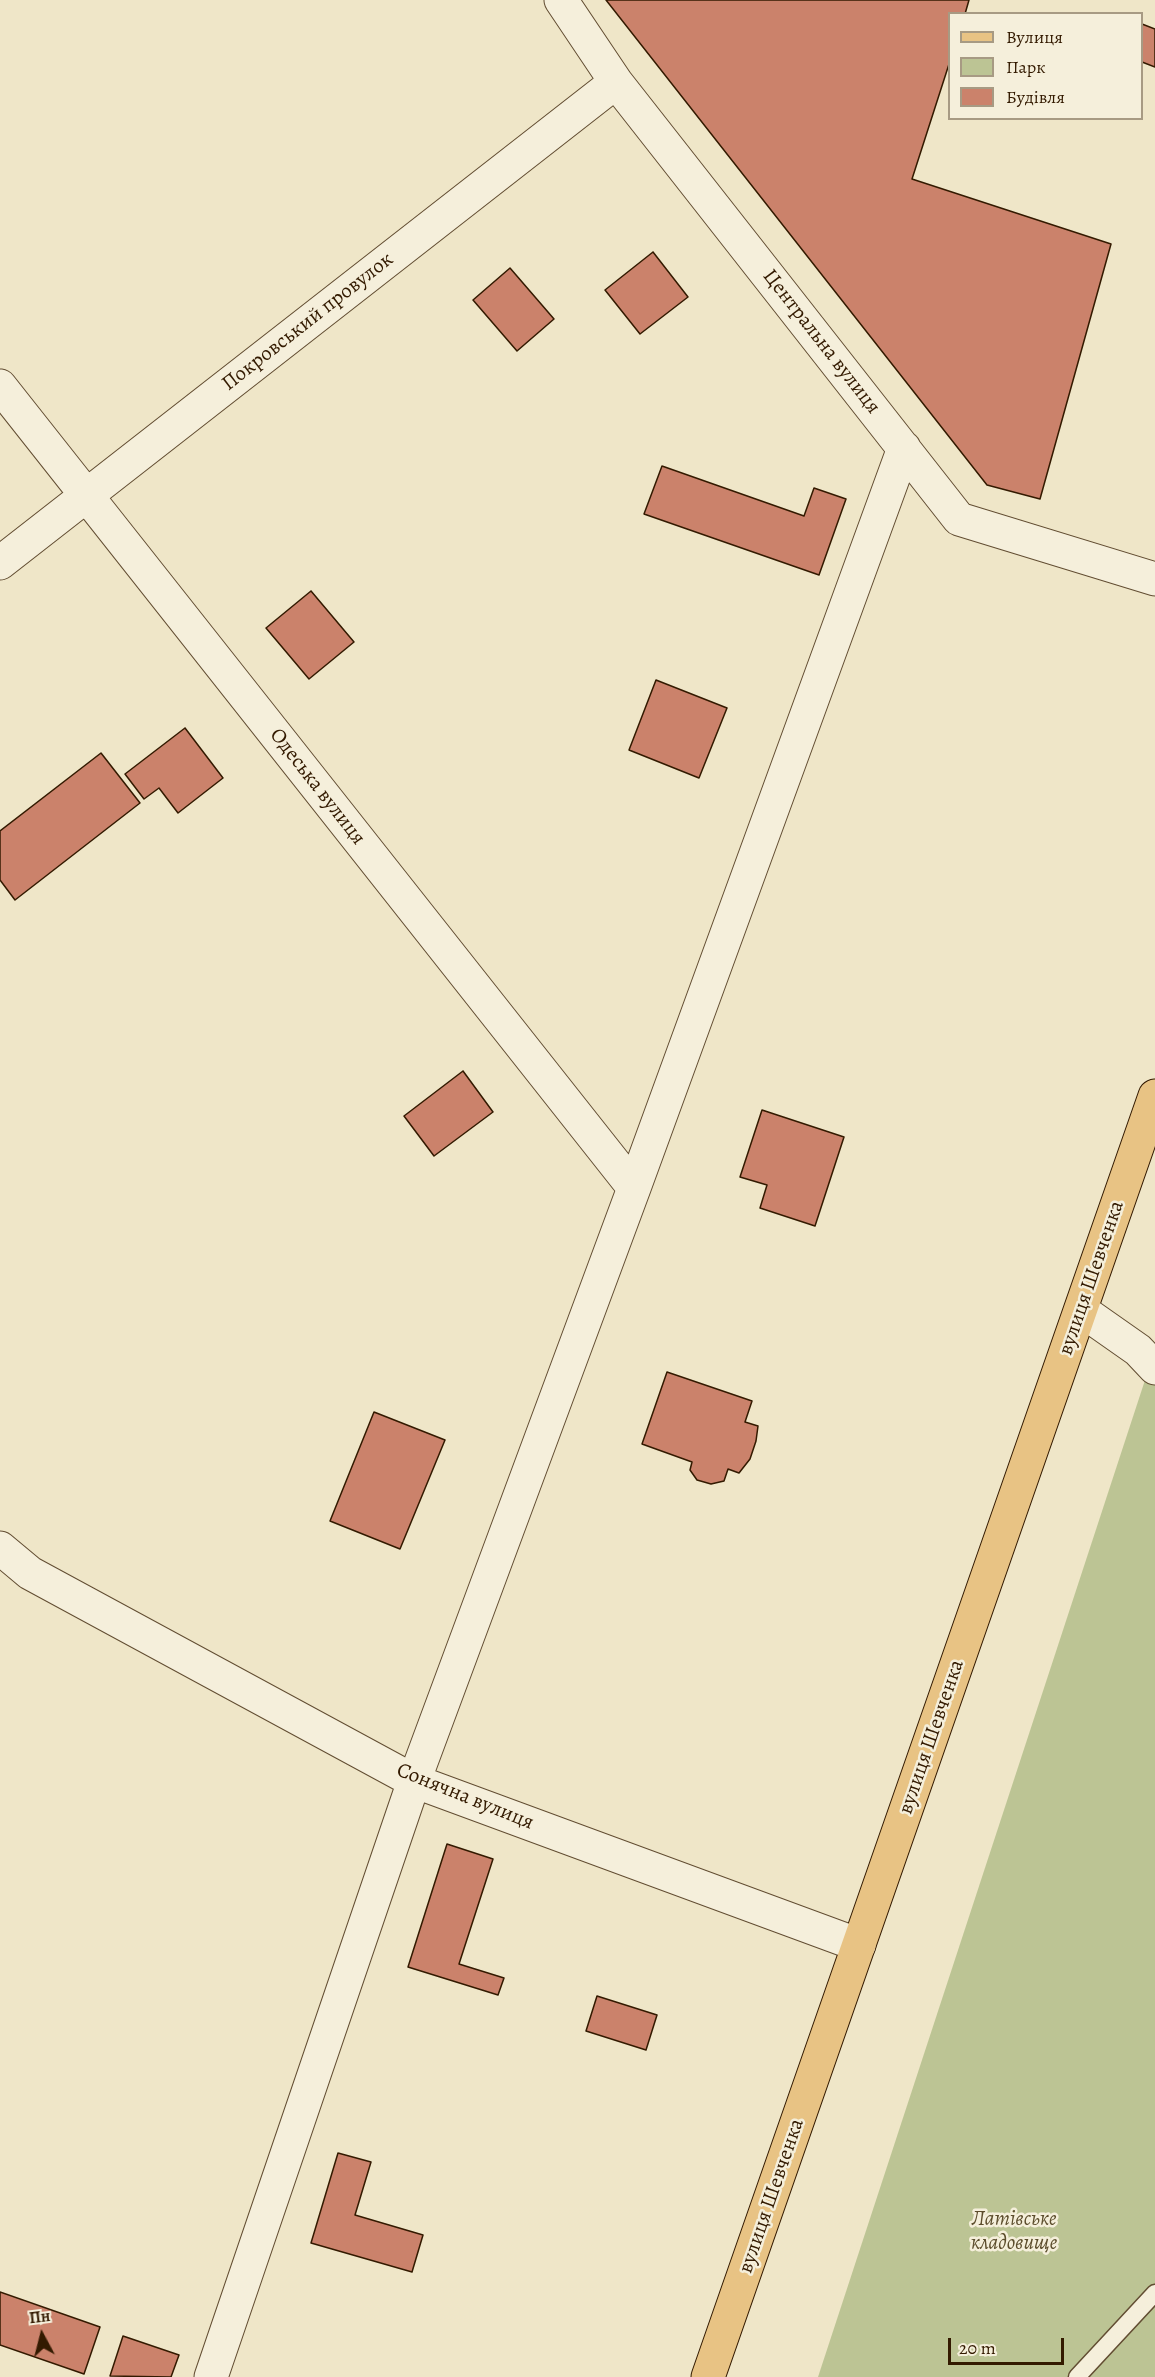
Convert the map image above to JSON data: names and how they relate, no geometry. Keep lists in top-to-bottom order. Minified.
{"streets":{"main road":["вулиця Шевченка"],"street":["Покровський провулок","Центральна вулиця","Одеська вулиця","Сонячна вулиця"]},"crossings":[["Покровський провулок","Центральна вулиця"],["Покровський провулок","Одеська вулиця"],["вулиця Шевченка","Сонячна вулиця"]],"parks":["Латівське кладовище"],"legend":["Вулиця","Парк","Будівля"],"scale_bar":"20 m","north":"top"}
